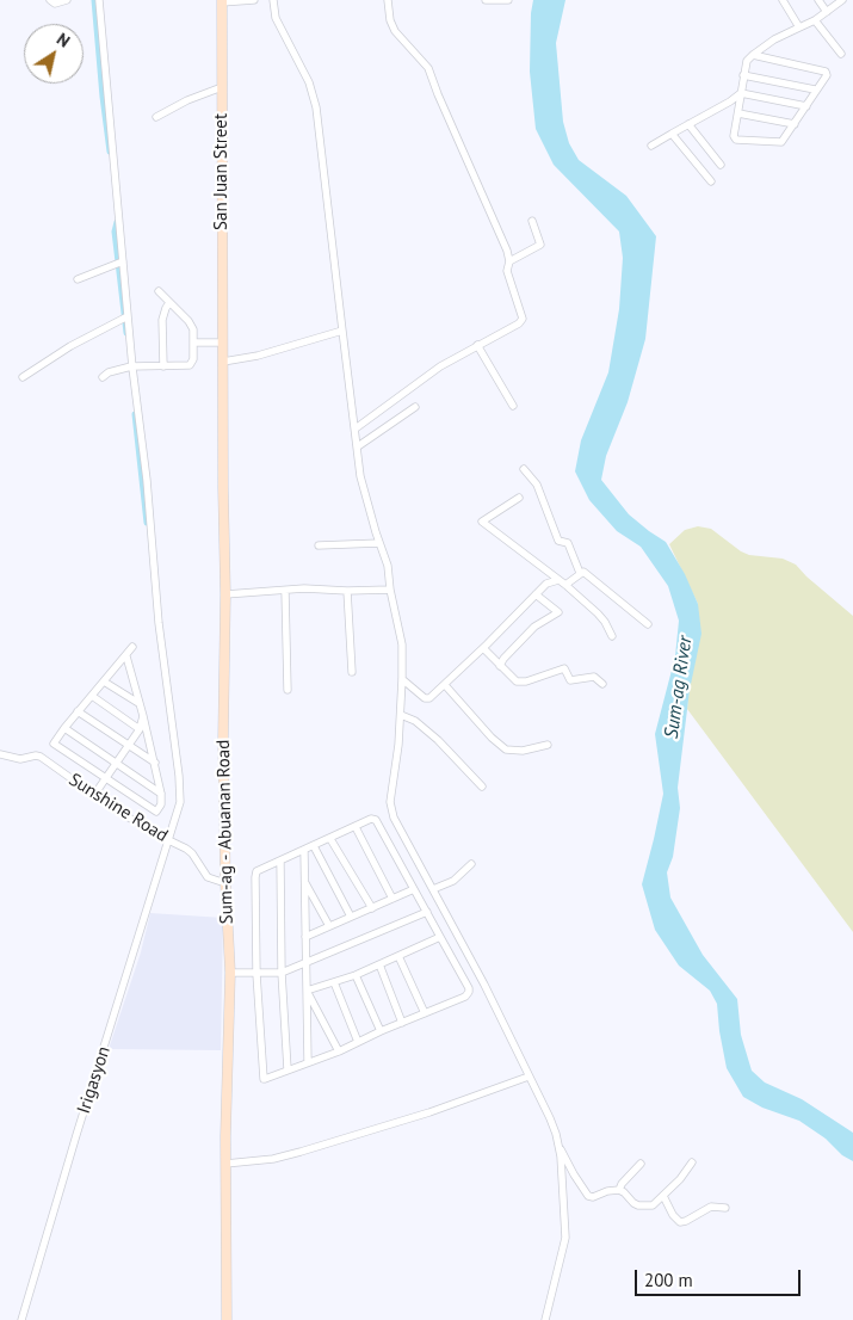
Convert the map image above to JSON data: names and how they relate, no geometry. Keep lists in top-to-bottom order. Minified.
{"streets":{"main road":["San Juan Street","Sum-ag - Abuanan Road"],"street":["Sunshine Road","Irigasyon"]},"crossings":[["San Juan Street","Sum-ag - Abuanan Road"],["Sunshine Road","Sum-ag - Abuanan Road"],["Sunshine Road","Irigasyon"]],"water":["Sum-ag River"],"scale_bar":"200 m","north":"top right"}
